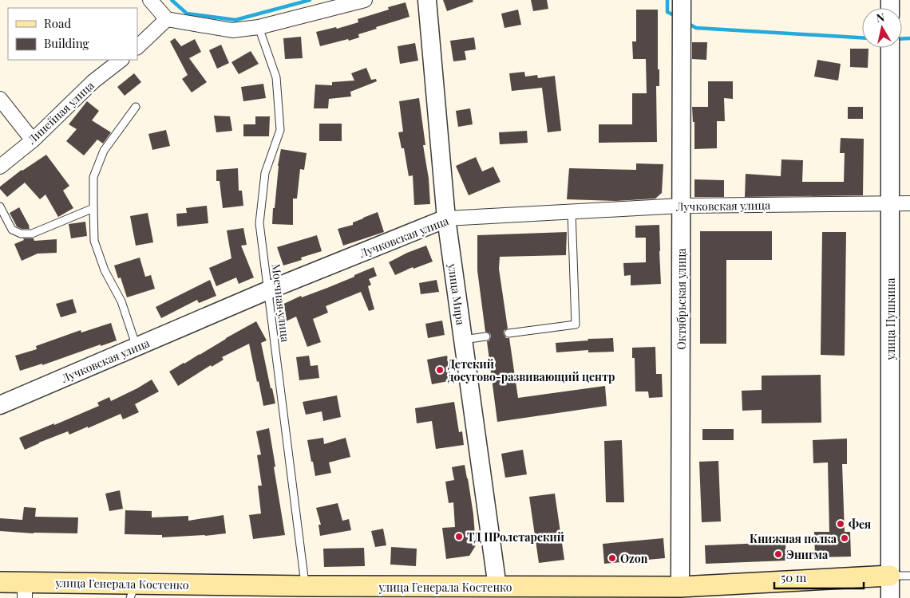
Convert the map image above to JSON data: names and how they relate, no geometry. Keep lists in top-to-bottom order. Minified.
{"streets":{"main road":["улица Генерала Костенко"],"street":["Линейная улица","Лучковская улица","улица Мира","Октябрьская улица","улица Пушкина"],"lane":["Моечная улица"]},"crossings":[["Лучковская улица","улица Мира"],["Лучковская улица","Октябрьская улица"],["Лучковская улица","Моечная улица"],["Лучковская улица","улица Пушкина"],["улица Мира","улица Генерала Костенко"],["Октябрьская улица","улица Генерала Костенко"],["Моечная улица","улица Генерала Костенко"],["улица Пушкина","улица Генерала Костенко"]],"places":["Детский досугово-развивающий центр","Фея","ТД ПРолетарский","Книжная полка","Энигма","Ozon"],"legend":["Road","Building"],"scale_bar":"50 m","north":"top"}
